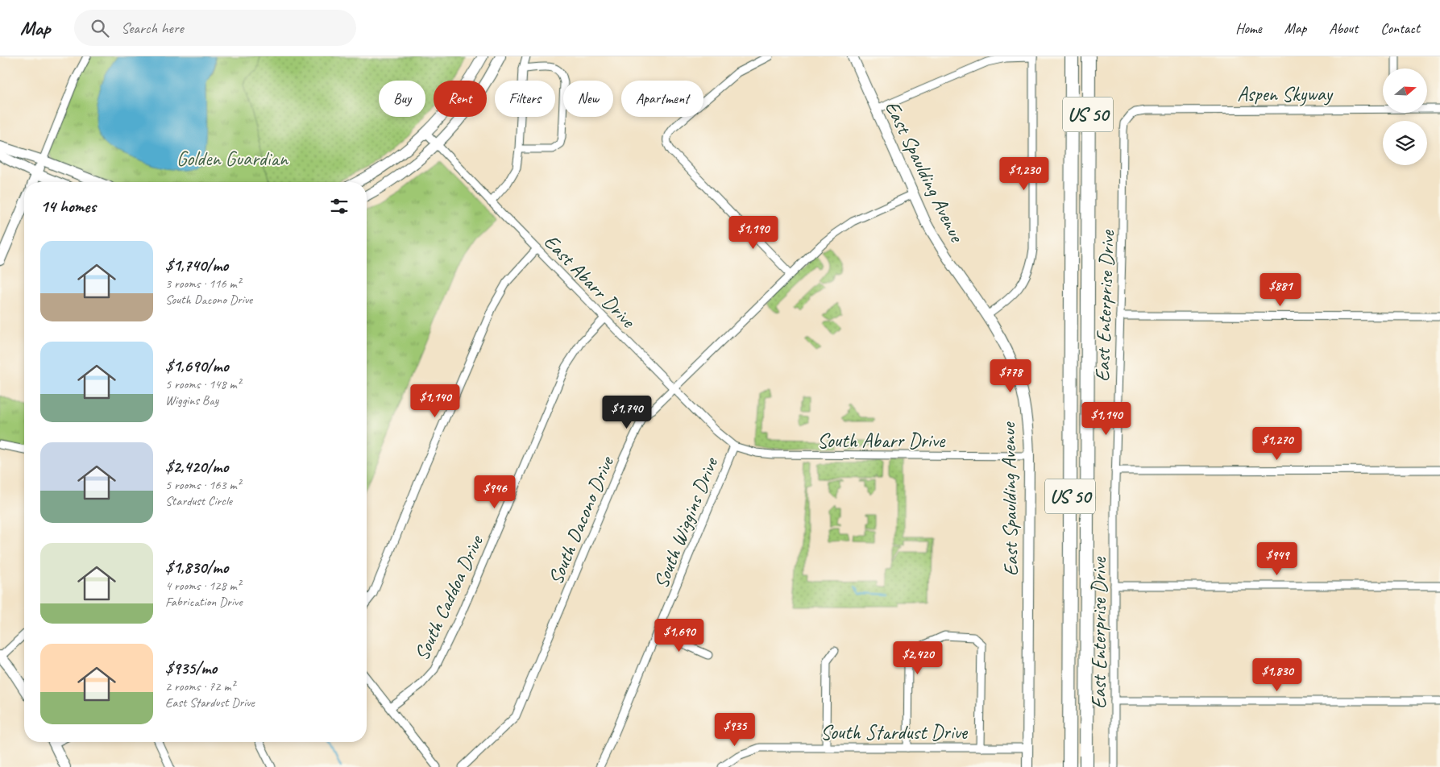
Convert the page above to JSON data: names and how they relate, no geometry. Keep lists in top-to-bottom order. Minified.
{"streets":{"highway":["US 50"],"street":["Aspen Skyway","East Spaulding Avenue","East Abarr Drive","East Enterprise Drive","South Abarr Drive","South Dacono Drive","South Wiggins Drive","South Caddoa Drive","South Stardust Drive"]},"crossings":[["Aspen Skyway","East Enterprise Drive"],["East Spaulding Avenue","South Abarr Drive"],["East Spaulding Avenue","South Dacono Drive"],["East Spaulding Avenue","South Stardust Drive"],["East Abarr Drive","South Abarr Drive"],["East Abarr Drive","South Dacono Drive"],["East Abarr Drive","South Wiggins Drive"],["East Abarr Drive","South Caddoa Drive"],["South Abarr Drive","South Wiggins Drive"]],"parks":["Golden Guardian"],"north":"right","page":{"header":"Map","search":"Search here","nav":["Home","Map","About","Contact"],"chip":["Buy","Rent","Filters","New","Apartment"],"price":["$1,230","$1,190","$881","$778","$1,140","$1,740","$1,140","$1,270","$946","$949","$1,690","$2,420","$1,830","$935"],"heading":"14 homes","list":[{"name":"$1,740/mo","note":"3 rooms · 116 m² · South Dacono Drive"},{"name":"$1,690/mo","note":"5 rooms · 148 m² · Wiggins Bay"},{"name":"$2,420/mo","note":"5 rooms · 163 m² · Stardust Circle"},{"name":"$1,830/mo","note":"4 rooms · 128 m² · Fabrication Drive"},{"name":"$935/mo","note":"2 rooms · 72 m² · East Stardust Drive"}]}}
